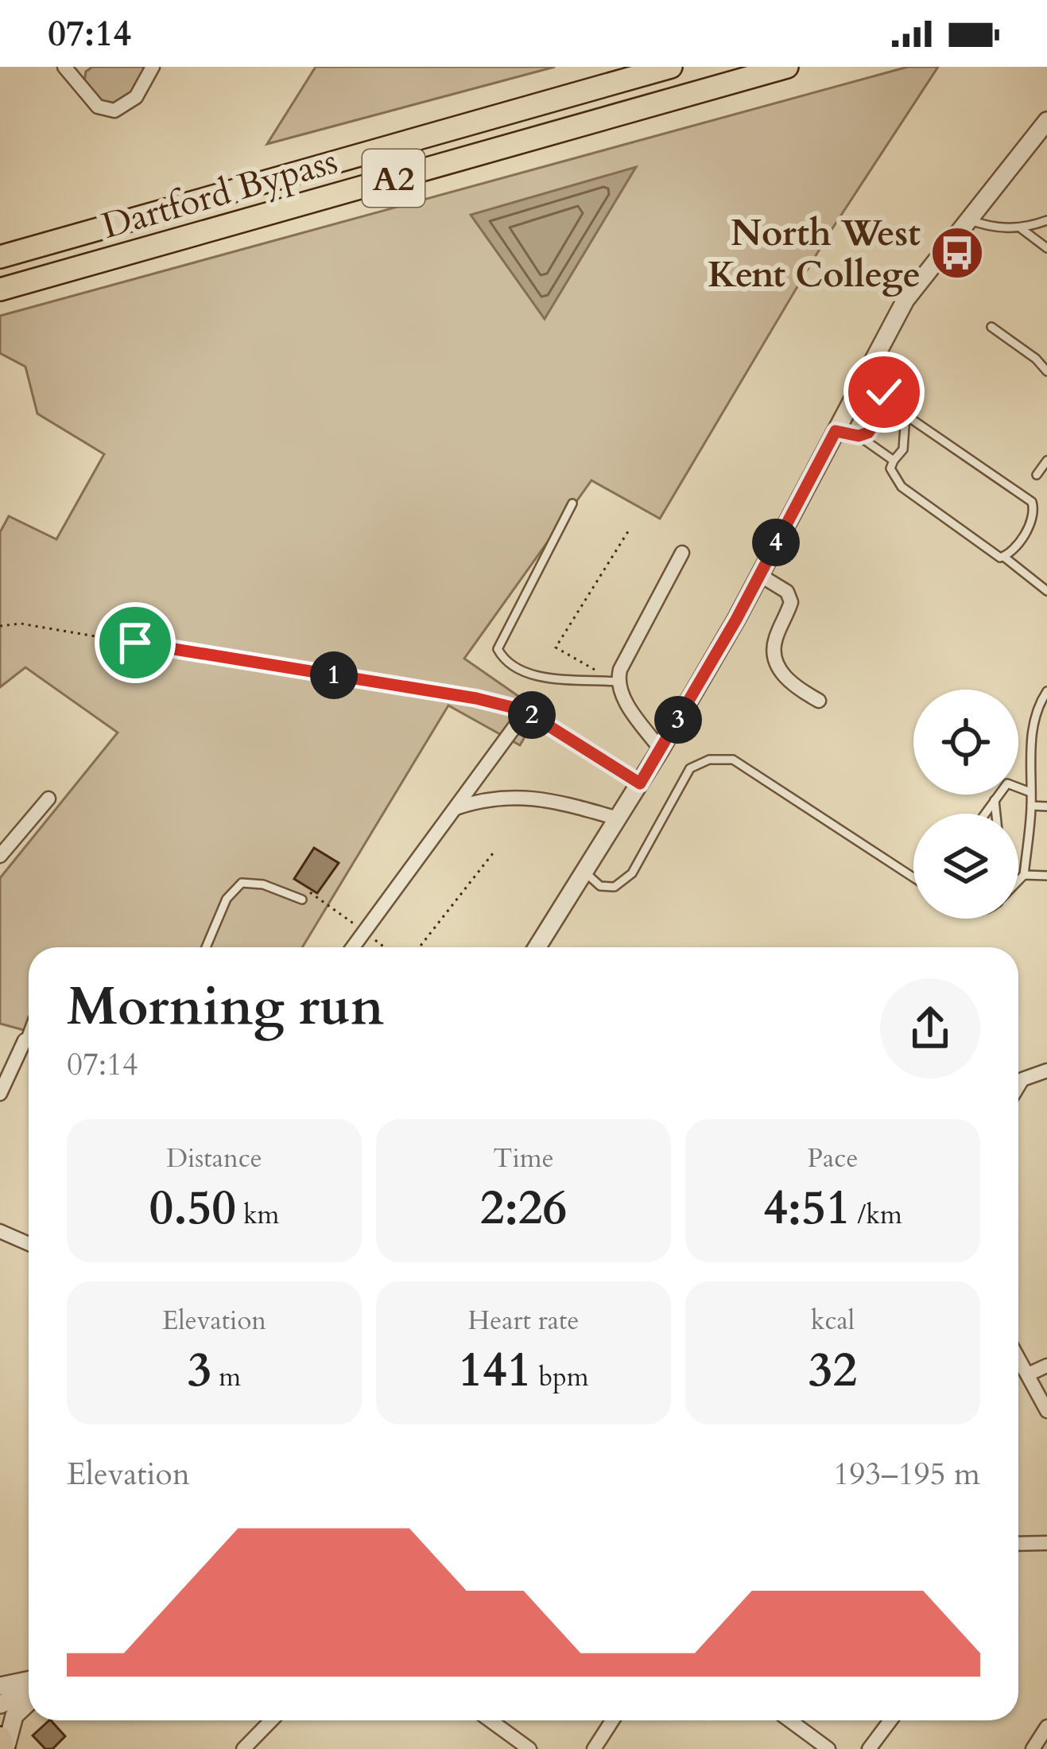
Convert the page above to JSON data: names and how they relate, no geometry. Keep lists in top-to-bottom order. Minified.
{"streets":{"main road":["A2","Dartford Bypass"]},"places":{"bus stop":["North West Kent College"]},"page":{"status":"07:14","pins":["4","1","2","3"],"heading":["Morning run","07:14"],"stats":[["Distance","0.50 km"],["Time","2:26"],["Pace","4:51 /km"],["Elevation","3 m"],["Heart rate","141 bpm"],["kcal","32"]],"chart":["Elevation","193–195 m"]}}
